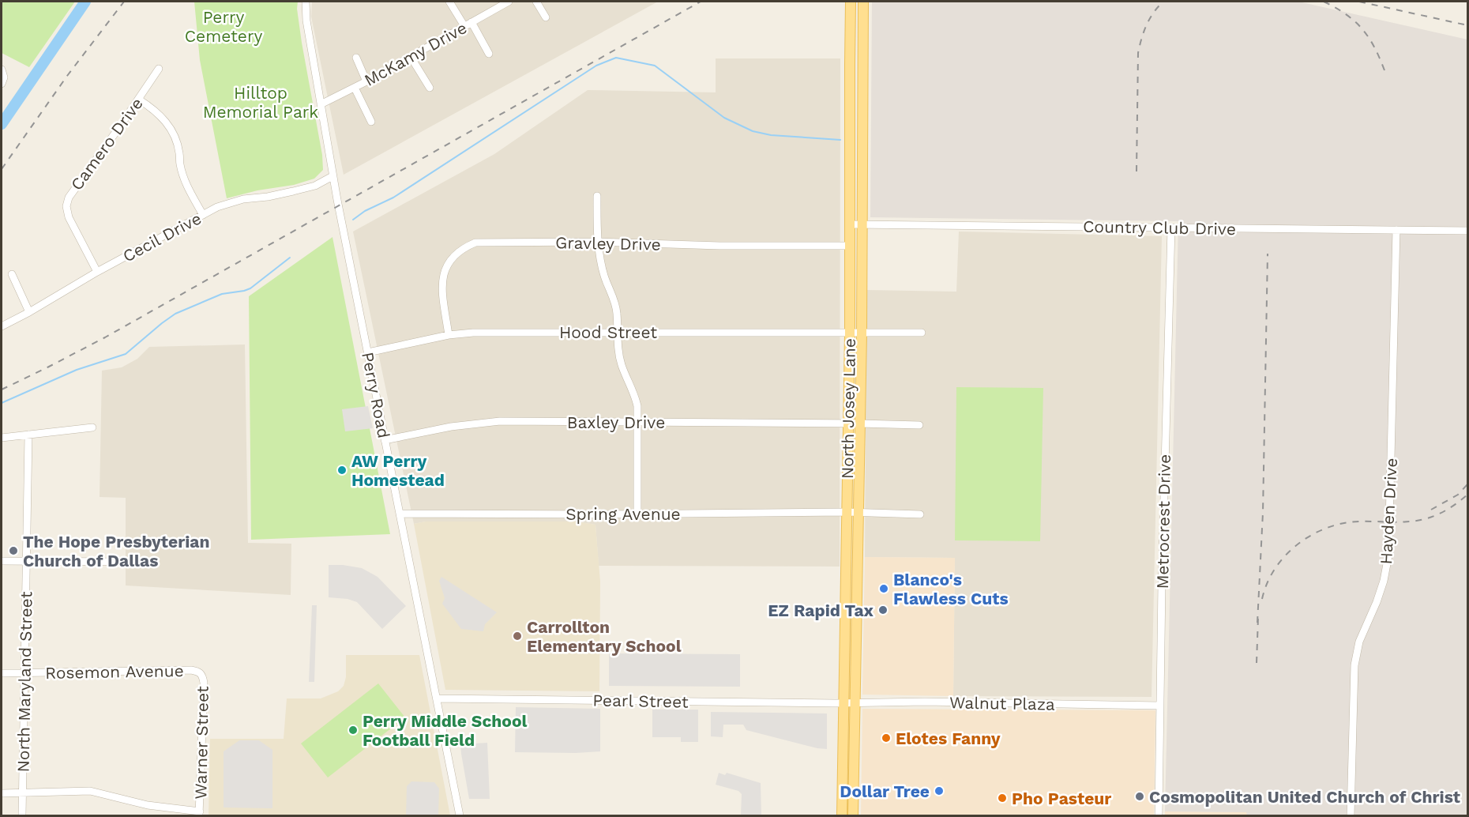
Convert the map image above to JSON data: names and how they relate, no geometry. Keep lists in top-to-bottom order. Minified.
{"streets":{"main road":["North Josey Lane"],"street":["McKamy Drive","Camero Drive","Country Club Drive","Cecil Drive","Gravley Drive","Hood Street","Perry Road","Baxley Drive","Hayden Drive","Spring Avenue","Metrocrest Drive","Rosemon Avenue","North Maryland Street","Pearl Street","Walnut Plaza","Warner Street"]},"crossings":[["McKamy Drive","Perry Road"],["Camero Drive","Cecil Drive"],["Country Club Drive","North Josey Lane"],["Country Club Drive","Hayden Drive"],["Country Club Drive","Metrocrest Drive"],["Cecil Drive","Perry Road"],["Gravley Drive","Hood Street"],["Gravley Drive","North Josey Lane"],["Hood Street","Perry Road"],["Hood Street","North Josey Lane"],["Perry Road","Baxley Drive"],["Perry Road","Spring Avenue"],["Perry Road","Pearl Street"],["North Josey Lane","Baxley Drive"],["North Josey Lane","Spring Avenue"],["North Josey Lane","Pearl Street"],["North Josey Lane","Walnut Plaza"],["Metrocrest Drive","Walnut Plaza"],["Rosemon Avenue","North Maryland Street"],["Rosemon Avenue","Warner Street"],["Pearl Street","Walnut Plaza"]],"parks":["Perry Cemetery","Hilltop Memorial Park"],"places":["AW Perry Homestead","The Hope Presbyterian Church of Dallas","Blanco's Flawless Cuts","EZ Rapid Tax","Carrollton Elementary School","Perry Middle School Football Field","Elotes Fanny","Dollar Tree","Cosmopolitan United Church of Christ","Pho Pasteur"]}
